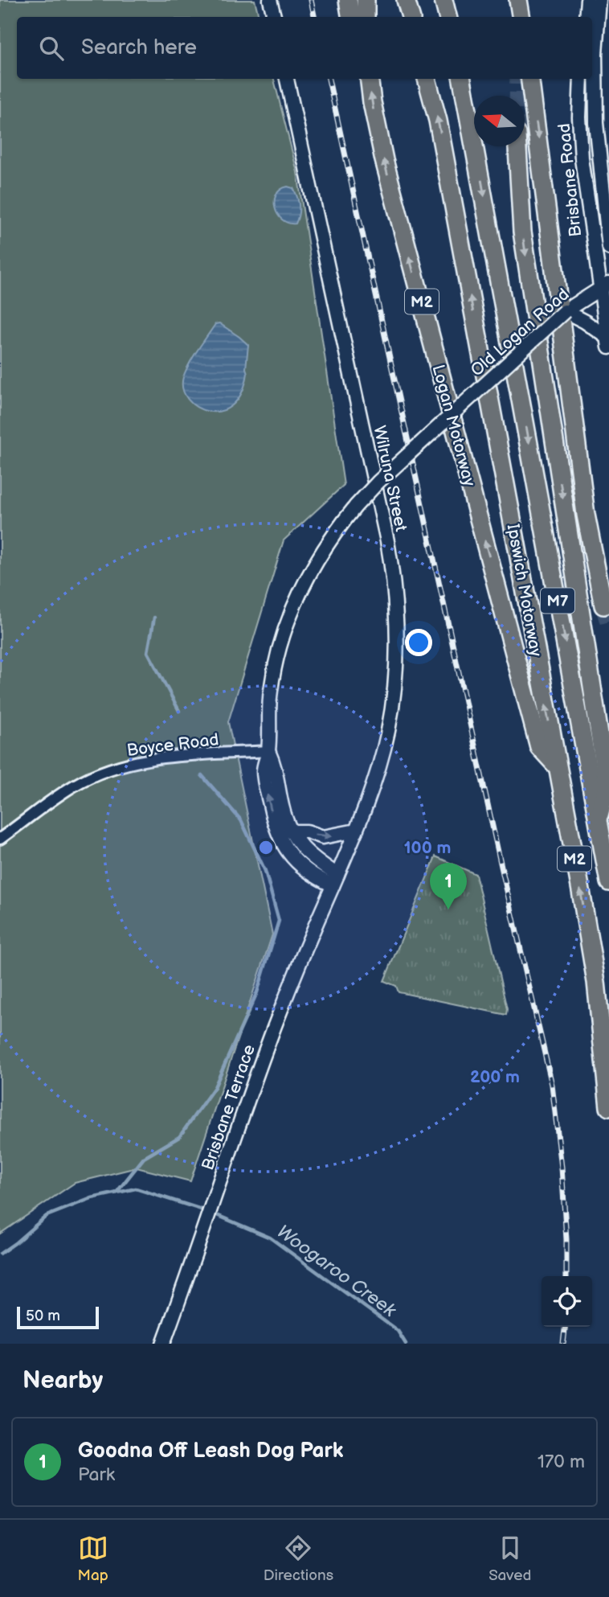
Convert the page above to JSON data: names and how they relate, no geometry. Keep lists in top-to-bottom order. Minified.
{"streets":{"highway":["M2","Logan Motorway","Ipswich Motorway","M7"],"main road":["Brisbane Road","Old Logan Road","Wilruna Street","Brisbane Terrace"],"street":["Boyce Road"]},"crossings":[["Brisbane Road","Old Logan Road"],["M2","Ipswich Motorway"],["Old Logan Road","Wilruna Street"],["Old Logan Road","Boyce Road"],["Old Logan Road","Brisbane Terrace"],["Logan Motorway","Ipswich Motorway"],["Wilruna Street","Brisbane Terrace"]],"water":["Woogaroo Creek"],"scale_bar":"50 m","north":"left","page":{"search":"Search here","pins":"1","scale":"50 m","heading":"Nearby","list":[{"mark":"1","name":"Goodna Off Leash Dog Park","note":"Park","value":"170 m"}],"nav":["Map","Directions","Saved"]},"rings":["100 m","200 m"]}
